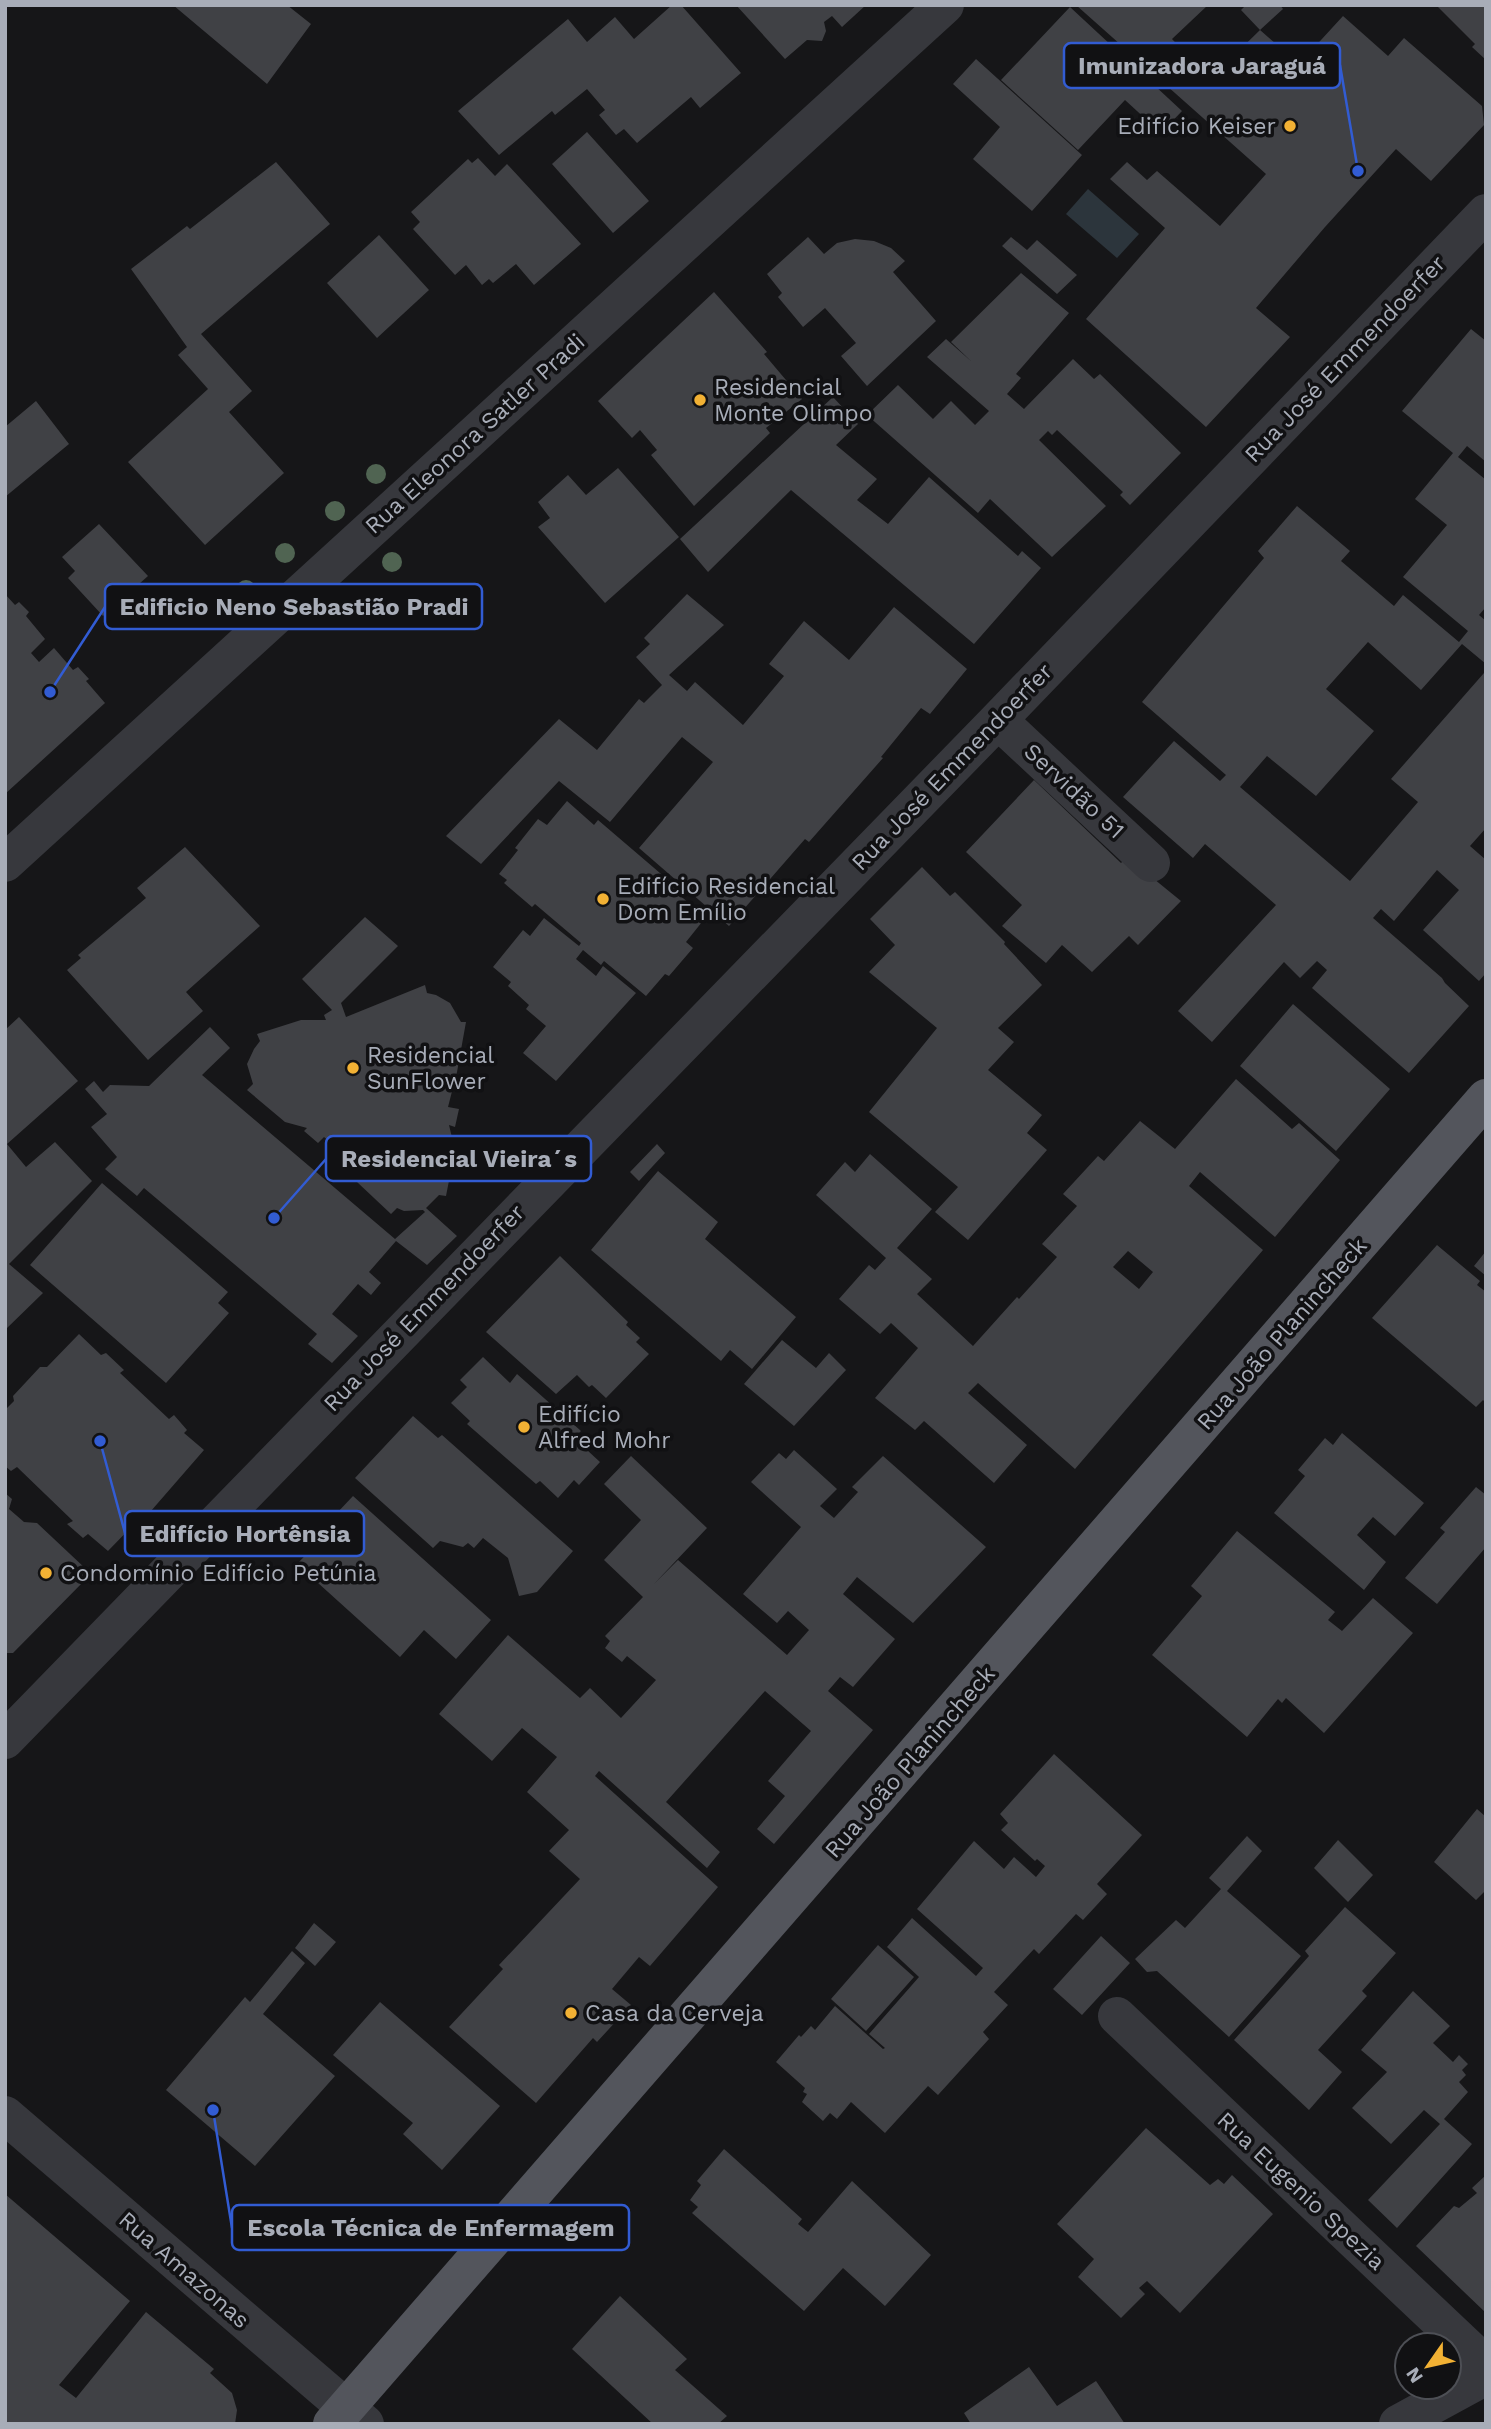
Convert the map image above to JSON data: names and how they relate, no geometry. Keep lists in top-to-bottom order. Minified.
{"streets":{"main road":["Rua João Planincheck"],"street":["Rua José Emmendoerfer","Rua Eleonora Satler Pradi","Servidão 51","Rua Eugenio Spezia","Rua Amazonas"]},"crossings":[["Rua José Emmendoerfer","Servidão 51"],["Rua João Planincheck","Rua Amazonas"]],"places":["Edifício Keiser","Imunizadora Jaraguá","Residencial Monte Olimpo","Edificio Neno Sebastião Pradi","Edifício Residencial Dom Emílio","Residencial SunFlower","Residencial Vieira´s","Edifício Alfred Mohr","Edifício Hortênsia","Condomínio Edifício Petúnia","Casa da Cerveja","Escola Técnica de Enfermagem"],"north":"bottom left"}
